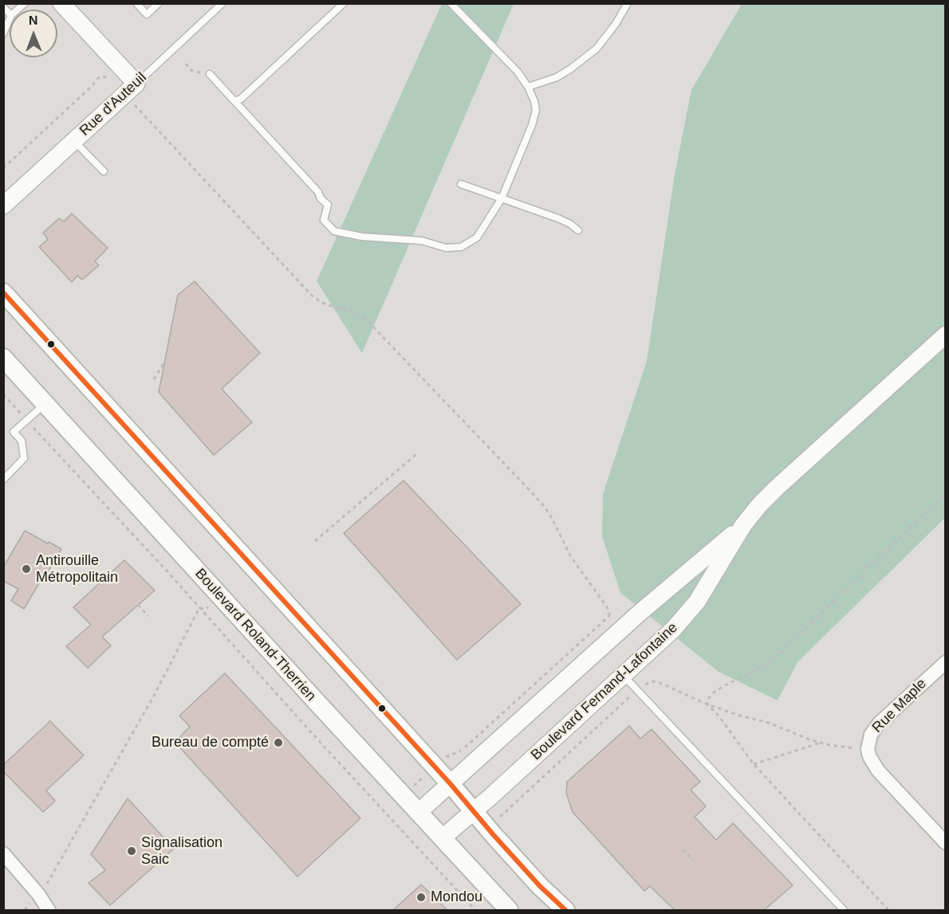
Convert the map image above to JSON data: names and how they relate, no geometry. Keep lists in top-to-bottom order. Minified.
{"streets":{"main road":["Boulevard Roland-Therrien"],"street":["Rue d'Auteuil","Boulevard Fernand-Lafontaine","Rue Maple"]},"crossings":[["Boulevard Roland-Therrien","Boulevard Fernand-Lafontaine"]],"places":["Antirouille Métropolitain","Bureau de compté","Signalisation Saic","Mondou"],"north":"top"}
